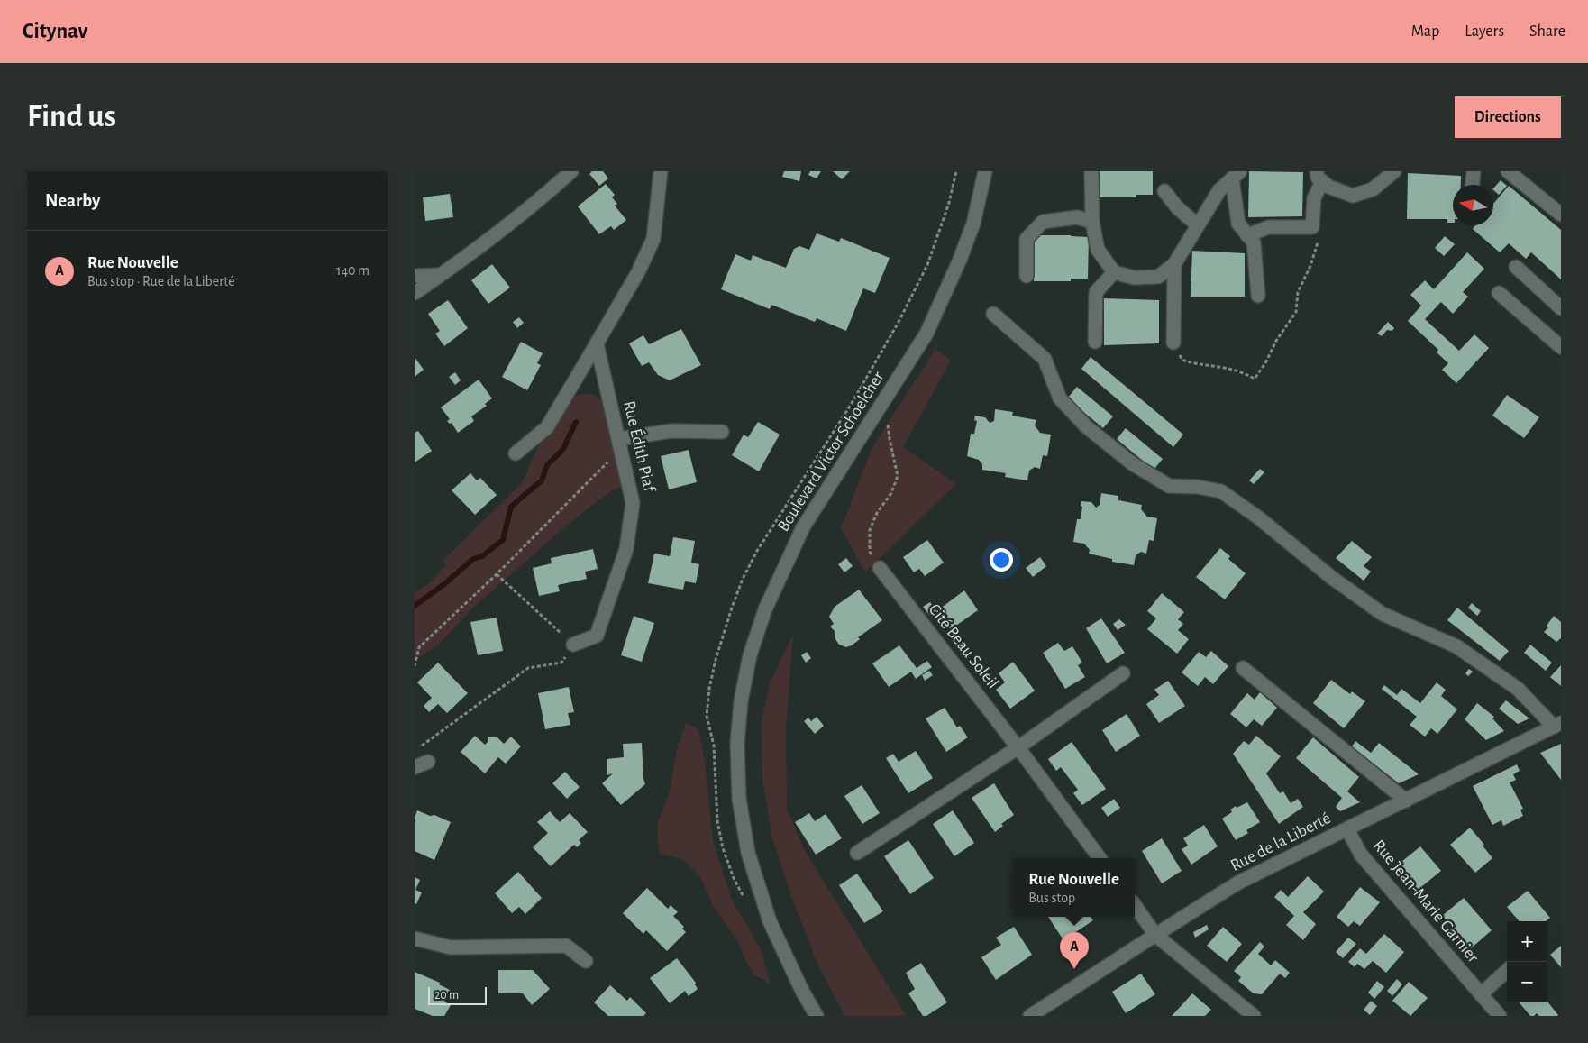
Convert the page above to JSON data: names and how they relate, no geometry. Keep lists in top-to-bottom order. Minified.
{"streets":{"street":["Rue Édith Piaf","Boulevard Victor Schoelcher","Cité Beau Soleil","Rue de la Liberté","Rue Jean-Marie Garnier"]},"crossings":[["Rue de la Liberté","Rue Jean-Marie Garnier"]],"scale_bar":"20 m","north":"left","page":{"header":"Citynav","nav":["Map","Layers","Share"],"buttons":"Directions","title":"Find us","heading":"Nearby","list":[{"mark":"A","name":"Rue Nouvelle","note":"Bus stop · Rue de la Liberté","value":"140 m"}],"popup":["Rue Nouvelle","Bus stop"],"map_buttons":["+","−"],"pins":"A","scale":"20 m"}}
